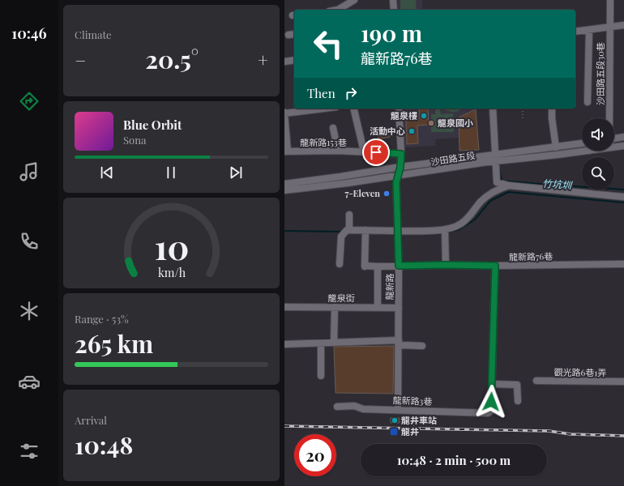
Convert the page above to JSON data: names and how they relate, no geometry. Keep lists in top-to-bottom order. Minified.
{"streets":{"street":["沙田路五段30巷","龍新路153巷","沙田路五段","龍新路76巷","龍新路","龍泉街","觀光路6巷1弄","龍新路3巷"]},"crossings":[["龍新路153巷","龍新路"],["沙田路五段","龍新路"],["龍新路76巷","龍新路"],["龍新路","龍泉街"],["龍新路","龍新路3巷"]],"water":["竹坑圳"],"places":{"other":["龍泉樓","龍泉國小","活動中心","7-Eleven","龍井車站"],"transit":["龍井"]},"page":{"tabs":"10:46","tile":["Climate",["Range · 53%","265 km"],["Arrival","10:48"]],"turn":["190 m","龍新路76巷"],"heat":["−","20.5°","+"],"then":"Then","song":["Blue Orbit","Sona"],"limit":"20","trip":"10:48 · 2 min · 500 m","gauge":["10","km/h"]}}
